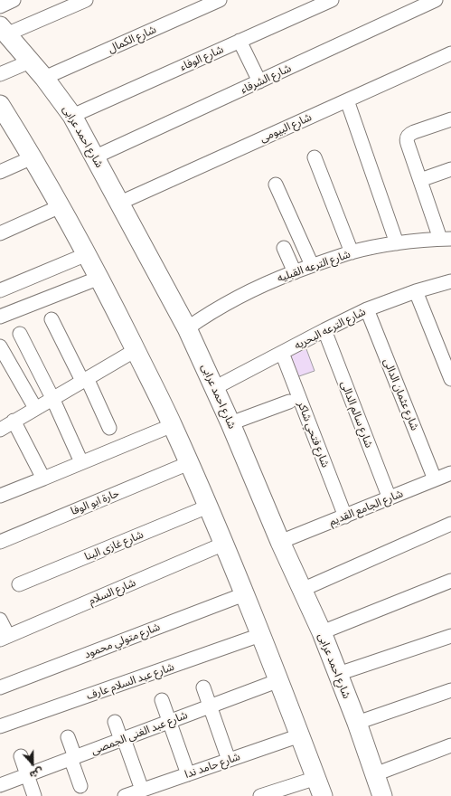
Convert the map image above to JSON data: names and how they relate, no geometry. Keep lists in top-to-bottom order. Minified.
{"streets":{"street":["شارع الكمال","شارع الوفاء","شارع الشرفاء","شارع البيومى","شارع احمد عرابى","شارع الترعه القبليه","شارع الترعه البحريه","شارع عثمان الدالى","شارع سالم الدالى","شارع فتحي شاكر","حارة ابو الوفا","شارع الجامع القديم","شارع غازى البنا","شارع السلام","شارع متولي محمود","شارع عبد السلام عارف","شارع عبد الغنى الجمصى","شارع حامد ندا"]},"crossings":[["شارع الكمال","شارع احمد عرابى"],["شارع الوفاء","شارع احمد عرابى"],["شارع الشرفاء","شارع احمد عرابى"],["شارع البيومى","شارع احمد عرابى"],["شارع احمد عرابى","شارع الترعه القبليه"],["شارع احمد عرابى","شارع الترعه البحريه"],["شارع احمد عرابى","شارع الجامع القديم"],["شارع الترعه البحريه","شارع عثمان الدالى"],["شارع الترعه البحريه","شارع سالم الدالى"],["شارع الترعه البحريه","شارع فتحي شاكر"],["شارع عثمان الدالى","شارع الجامع القديم"],["شارع سالم الدالى","شارع الجامع القديم"],["شارع فتحي شاكر","شارع الجامع القديم"]],"north":"bottom"}
